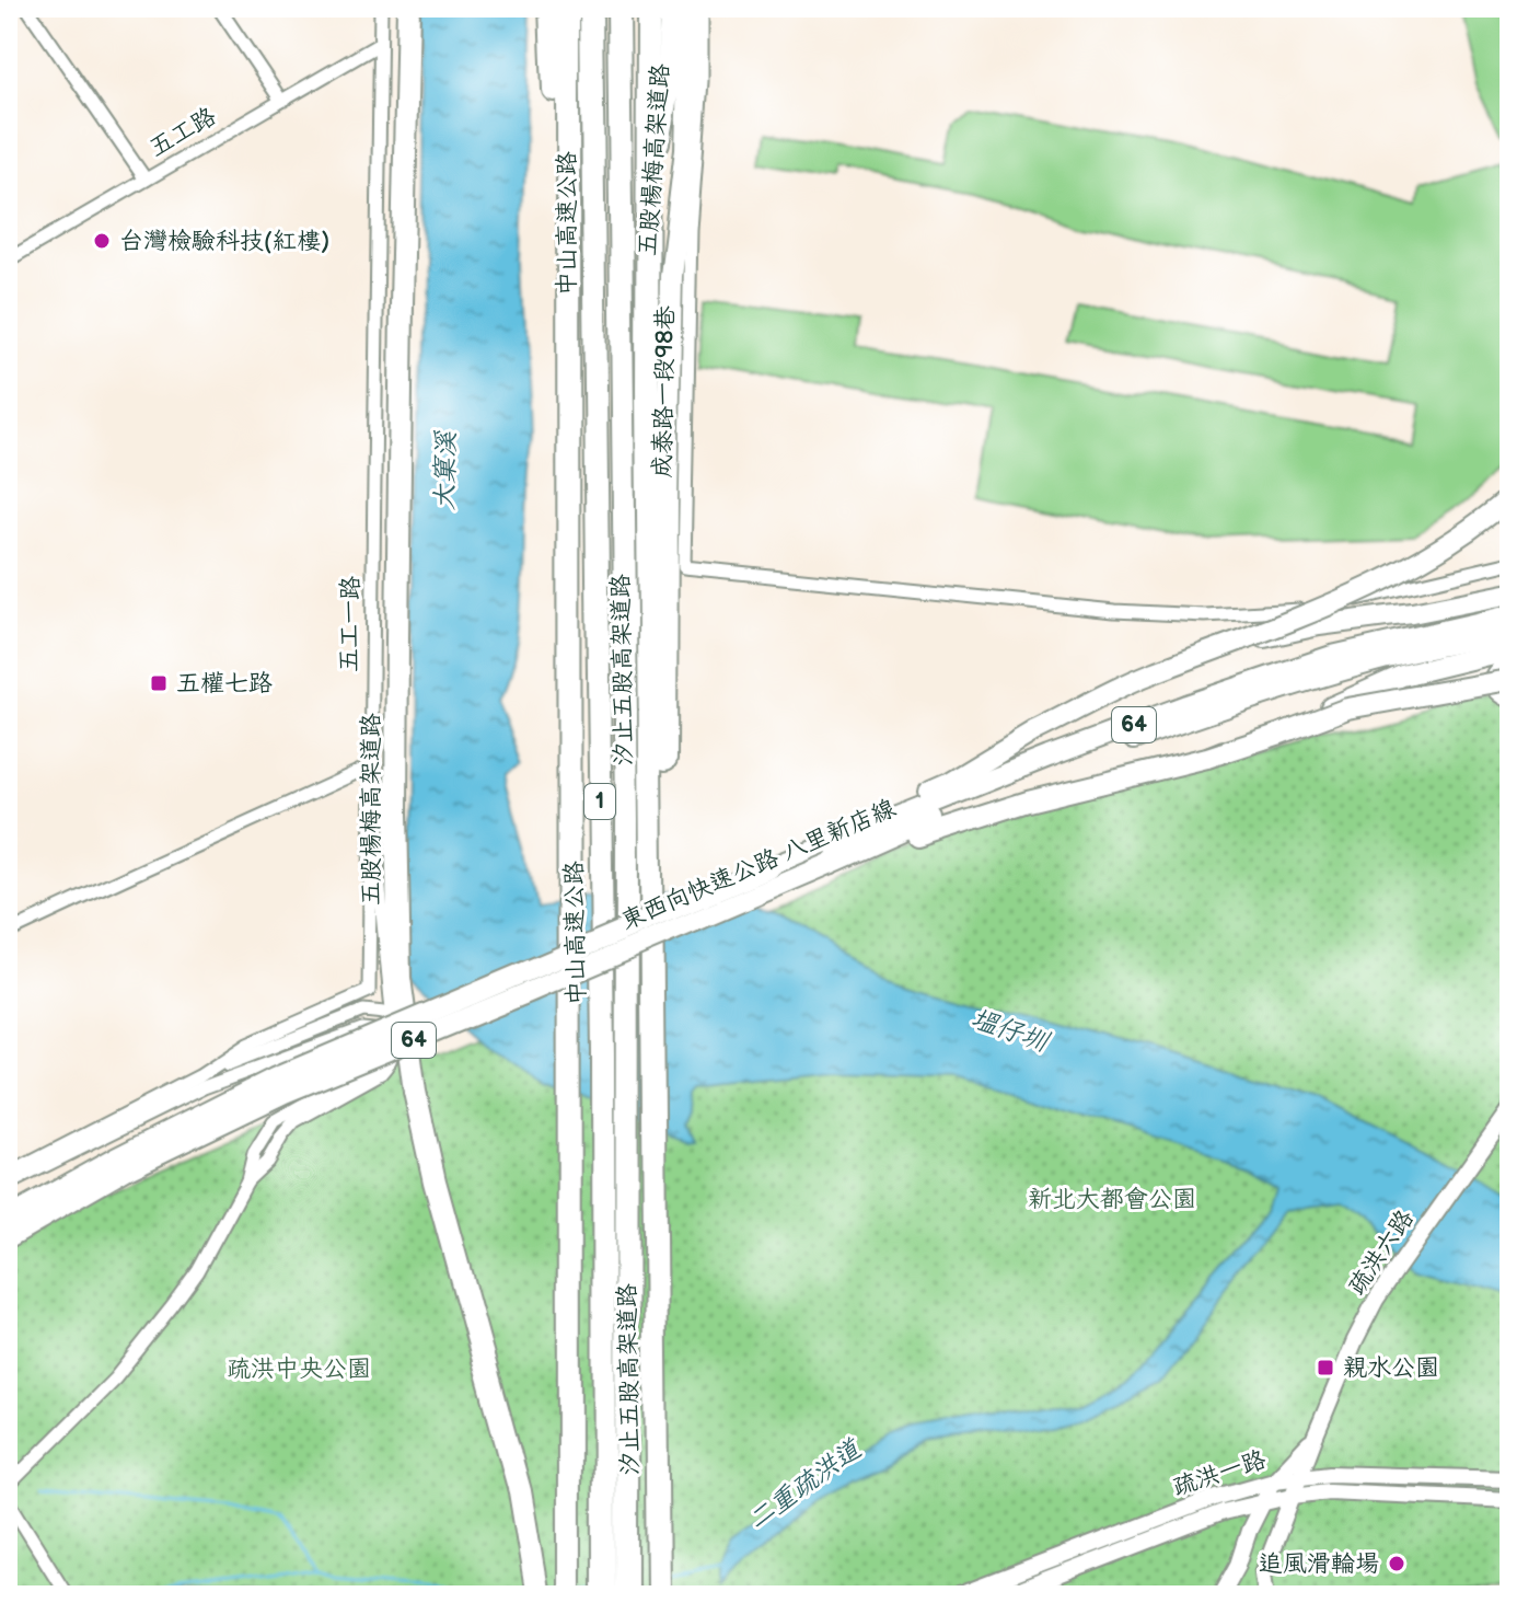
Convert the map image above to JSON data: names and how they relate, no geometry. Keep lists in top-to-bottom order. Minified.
{"streets":{"highway":["五股楊梅高架道路","中山高速公路","汐止五股高架道路","64","1","東西向快速公路 八里新店線"],"street":["五工路","成泰路一段98巷","五工一路","疏洪六路","疏洪一路"]},"crossings":[["五工路","五工一路"],["五股楊梅高架道路","汐止五股高架道路"],["疏洪六路","疏洪一路"]],"water":["大窠溪","塭仔圳","二重疏洪道"],"parks":["新北大都會公園","疏洪中央公園"],"places":{"other":["台灣檢驗科技(紅樓)","追風滑輪場"],"transit":["五權七路","親水公園"]}}
